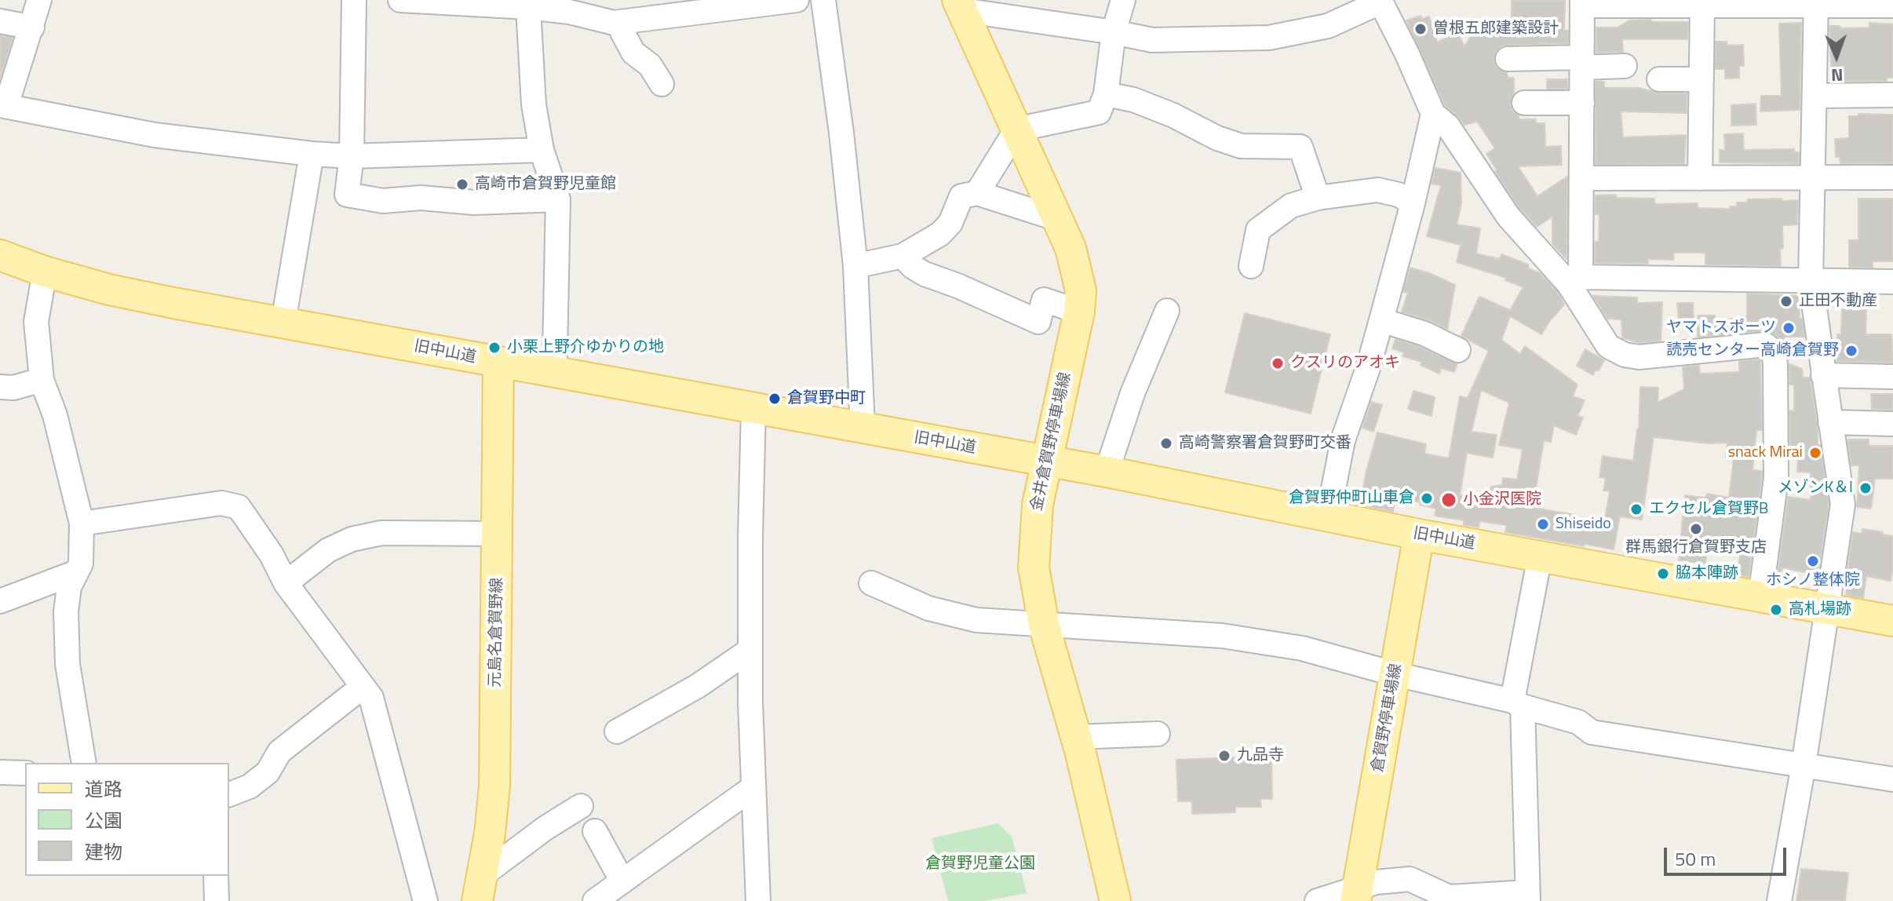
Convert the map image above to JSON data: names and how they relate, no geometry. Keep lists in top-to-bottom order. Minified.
{"streets":{"main road":["旧中山道","金井倉賀野停車場線","元島名倉賀野線","倉賀野停車場線"]},"crossings":[["旧中山道","金井倉賀野停車場線"],["旧中山道","元島名倉賀野線"],["旧中山道","倉賀野停車場線"]],"parks":["倉賀野児童公園"],"places":["曽根五郎建築設計","高崎市倉賀野児童館","正田不動産","ヤマトスポーツ","小栗上野介ゆかりの地","読売センター高崎倉賀野","クスリのアオキ","倉賀野中町","高崎警察署倉賀野町交番","snack Mirai","メゾンK＆I","倉賀野仲町山車倉","小金沢医院","エクセル倉賀野B","Shiseido","群馬銀行倉賀野支店","ホシノ整体院","脇本陣跡","高札場跡","九品寺"],"legend":["道路","公園","建物"],"scale_bar":"50 m","north":"bottom"}
